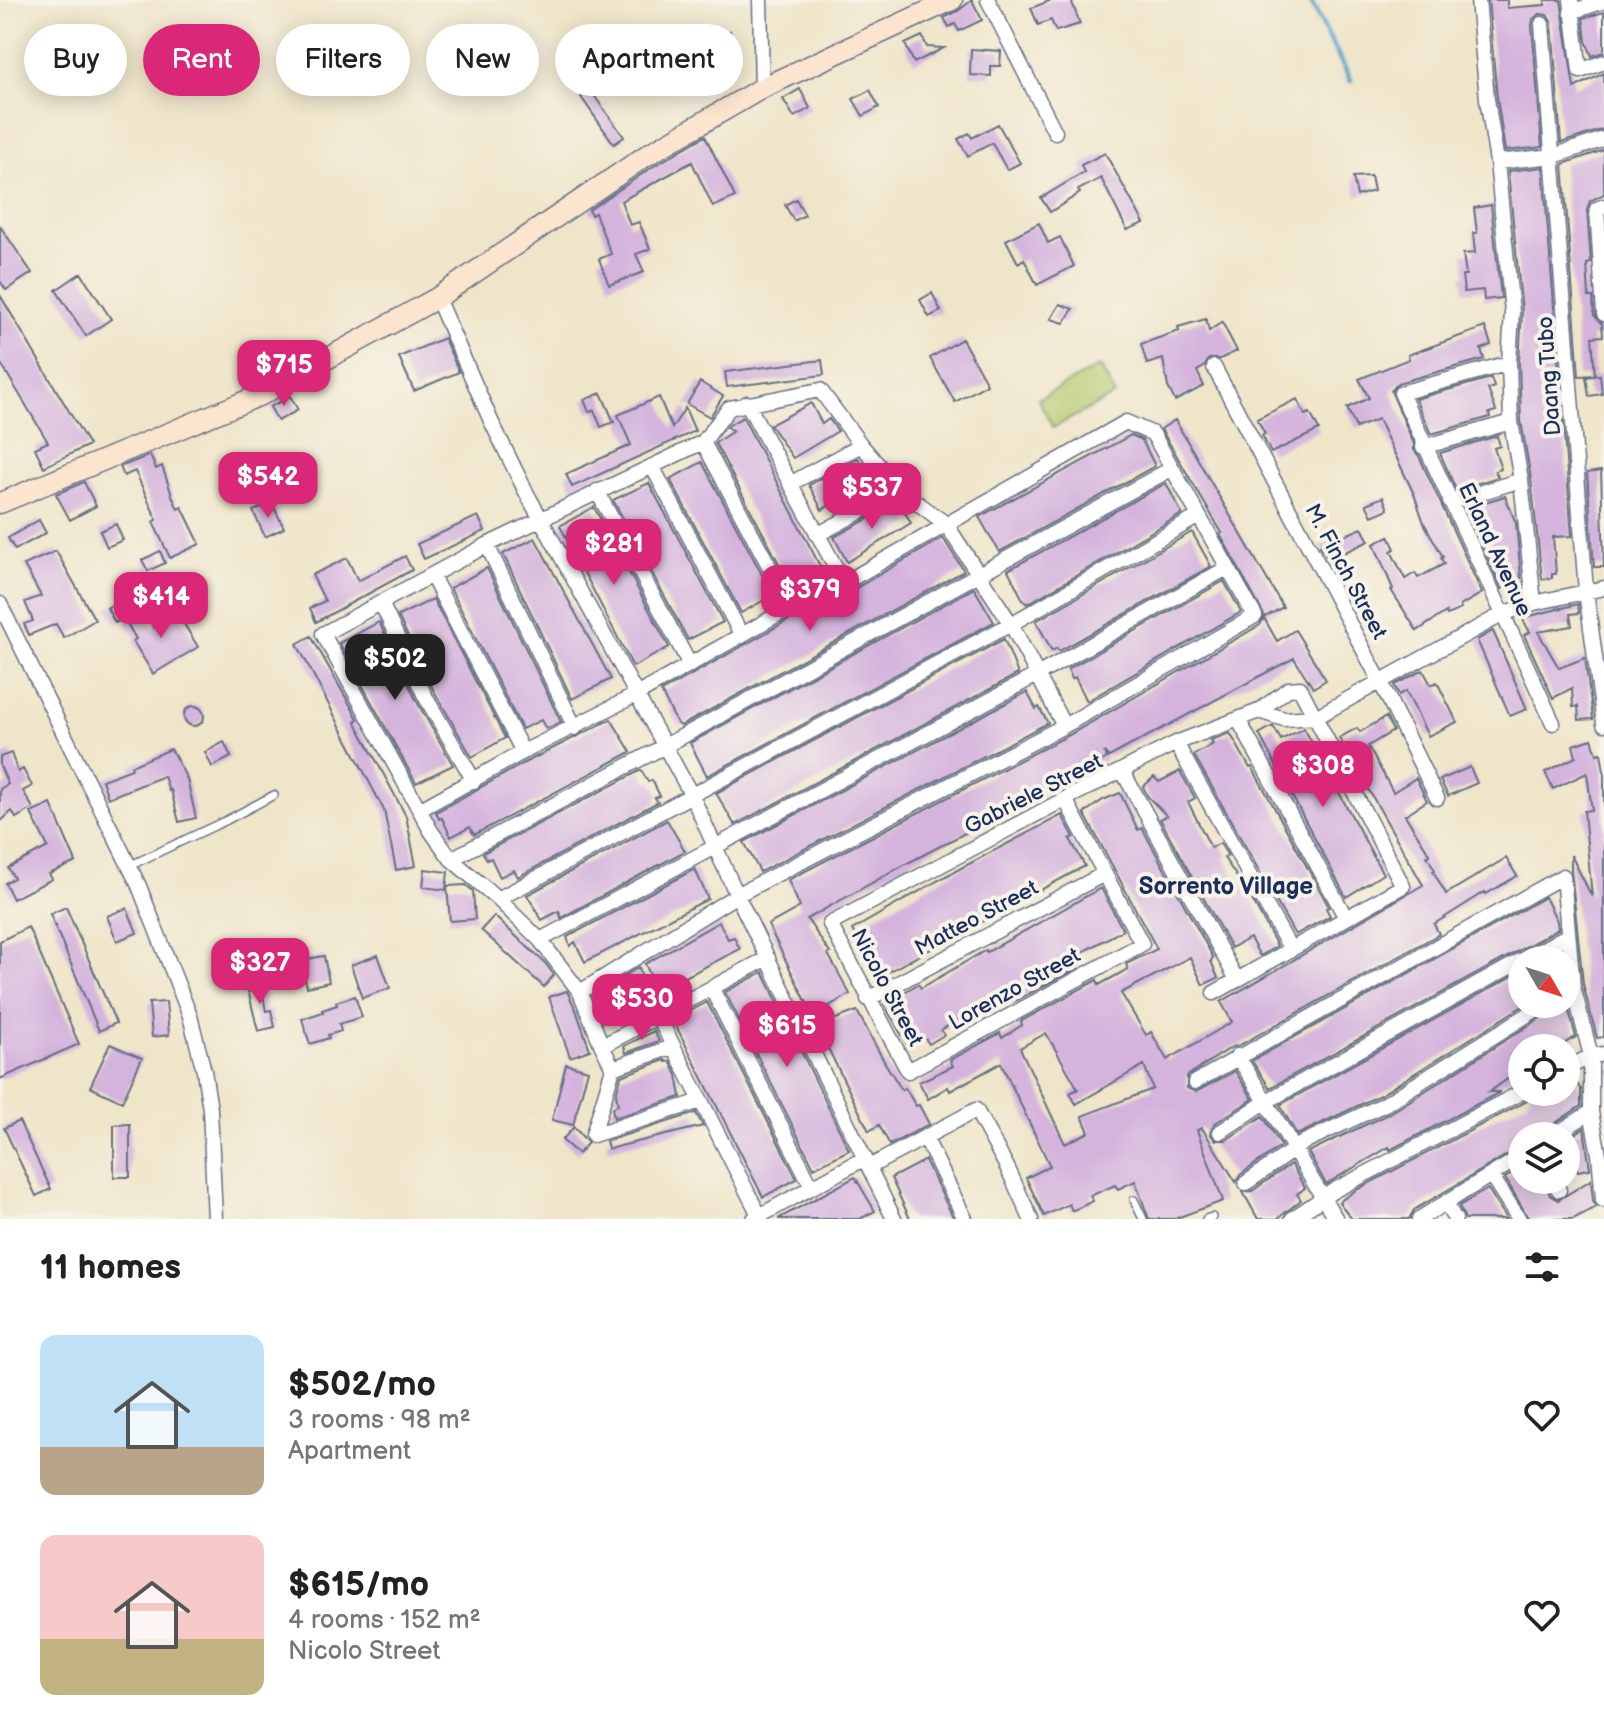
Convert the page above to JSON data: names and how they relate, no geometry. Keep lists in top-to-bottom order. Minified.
{"streets":{"street":["Daang Tubo","Erland Avenue","M. Finch Street","Gabriele Street","Matteo Street","Nicolo Street","Lorenzo Street"]},"crossings":[["Gabriele Street","Nicolo Street"],["Matteo Street","Nicolo Street"],["Matteo Street","Lorenzo Street"],["Nicolo Street","Lorenzo Street"]],"districts":["Sorrento Village"],"north":"bottom right","page":{"chip":["Buy","Rent","Filters","New","Apartment"],"price":["$715","$542","$537","$281","$379","$414","$502","$308","$327","$530","$615"],"heading":"11 homes","list":[{"name":"$502/mo","note":"3 rooms · 98 m² · Apartment"},{"name":"$615/mo","note":"4 rooms · 152 m² · Nicolo Street"}]}}
